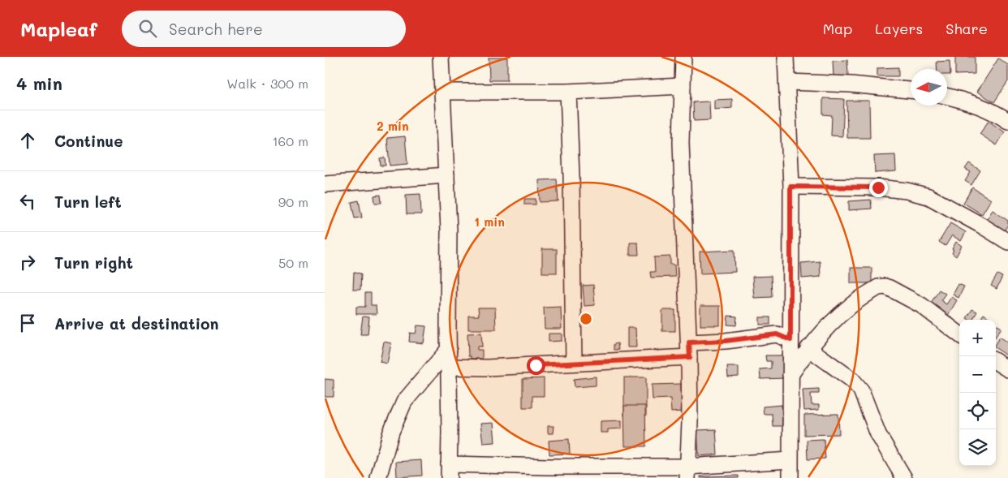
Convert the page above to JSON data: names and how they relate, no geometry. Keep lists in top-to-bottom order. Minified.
{"north":"left","page":{"header":"Mapleaf","search":"Search here","nav":["Map","Layers","Share"],"heading":["4 min","Walk · 300 m"],"list":[["Continue","160 m"],["Turn left","90 m"],["Turn right","50 m"],"Arrive at destination"],"map_buttons":["+","−"]},"rings":["2 min","1 min"]}
